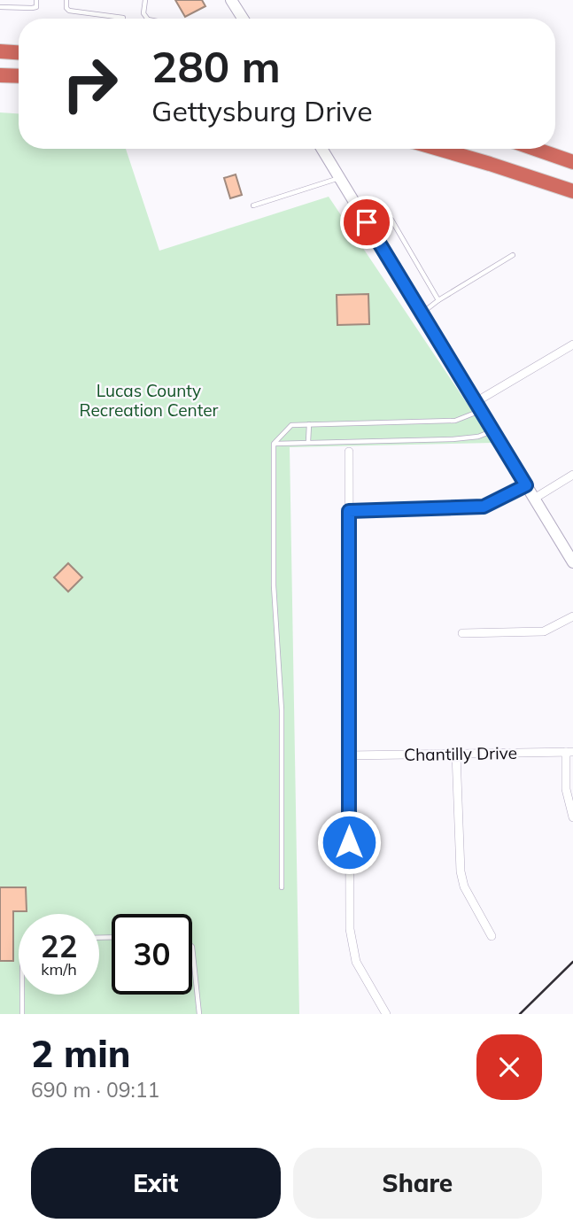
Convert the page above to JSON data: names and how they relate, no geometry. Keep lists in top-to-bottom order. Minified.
{"streets":{"street":["Chantilly Drive"]},"parks":["Lucas County Recreation Center"],"page":{"turn":["280 m","Gettysburg Drive"],"speed":"22 km/h","limit":"30","heading":["2 min","690 m · 09:11"],"buttons":["Exit","Share"]}}
